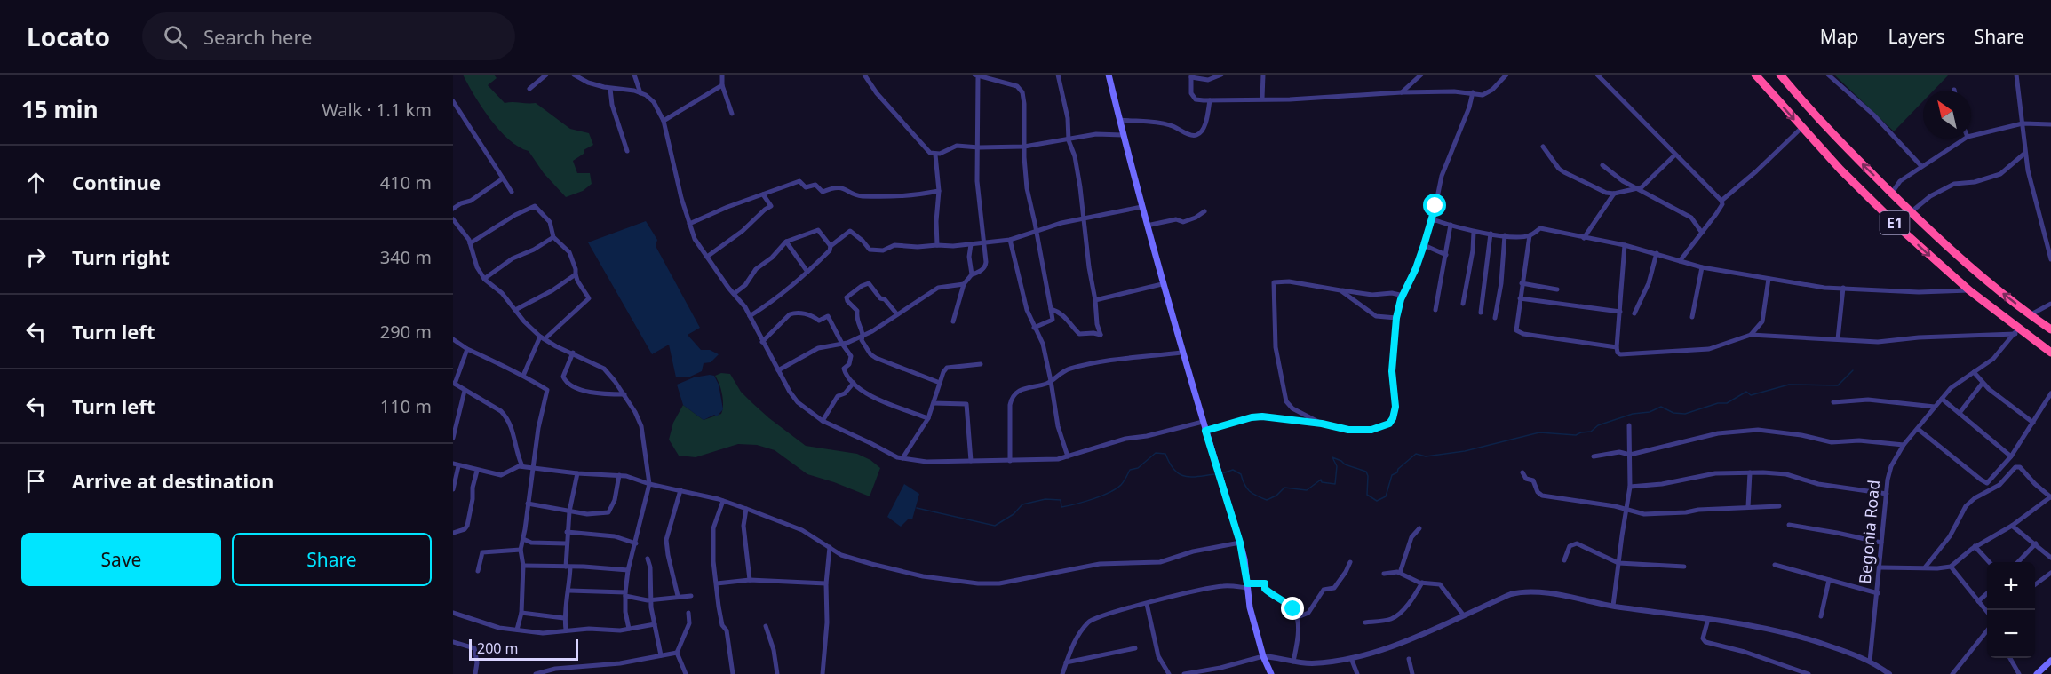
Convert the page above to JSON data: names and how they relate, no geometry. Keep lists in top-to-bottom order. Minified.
{"streets":{"highway":["E1"],"street":["Begonia Road"]},"crossings":[["E1","Begonia Road"]],"scale_bar":"200 m","north":"top left","page":{"header":"Locato","search":"Search here","nav":["Map","Layers","Share"],"heading":["15 min","Walk · 1.1 km"],"list":[["Continue","410 m"],["Turn right","340 m"],["Turn left","290 m"],["Turn left","110 m"],"Arrive at destination"],"buttons":["Save","Share"],"map_buttons":["+","−"],"scale":"200 m"}}
